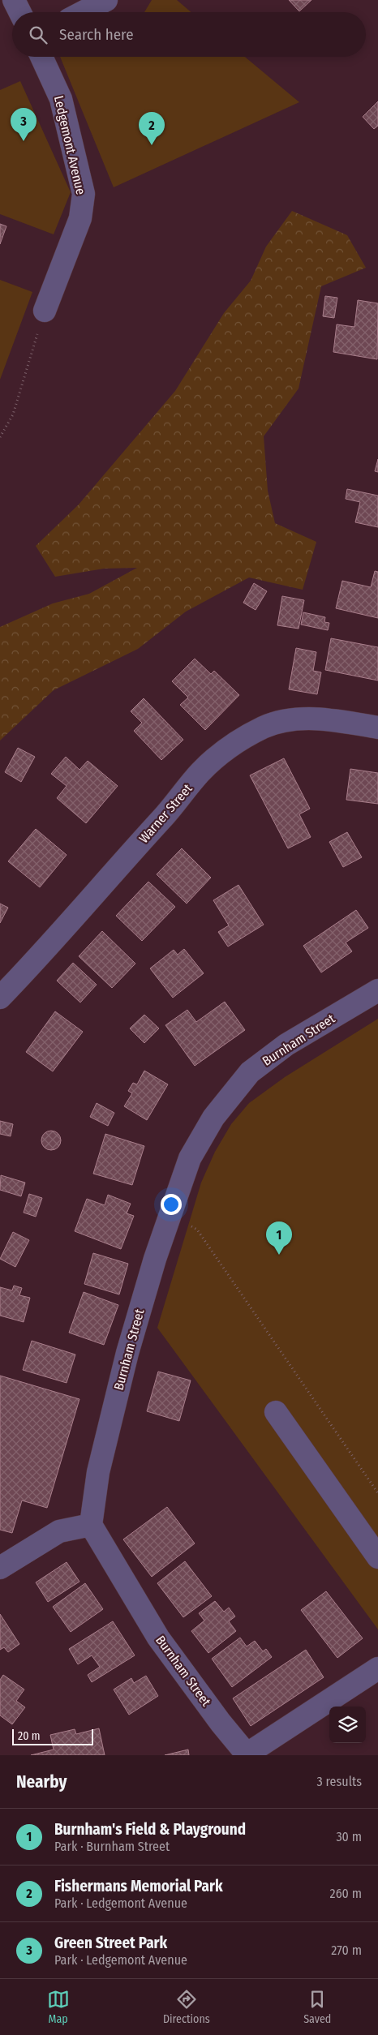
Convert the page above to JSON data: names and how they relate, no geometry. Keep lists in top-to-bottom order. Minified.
{"streets":{"street":["Ledgemont Avenue","Warner Street","Burnham Street"]},"scale_bar":"20 m","page":{"search":"Search here","pins":["3","2","1"],"scale":"20 m","heading":["Nearby","3 results"],"list":[{"mark":"1","name":"Burnham's Field & Playground","note":"Park · Burnham Street","value":"30 m"},{"mark":"2","name":"Fishermans Memorial Park","note":"Park · Ledgemont Avenue","value":"260 m"},{"mark":"3","name":"Green Street Park","note":"Park · Ledgemont Avenue","value":"270 m"}],"nav":["Map","Directions","Saved"]}}
